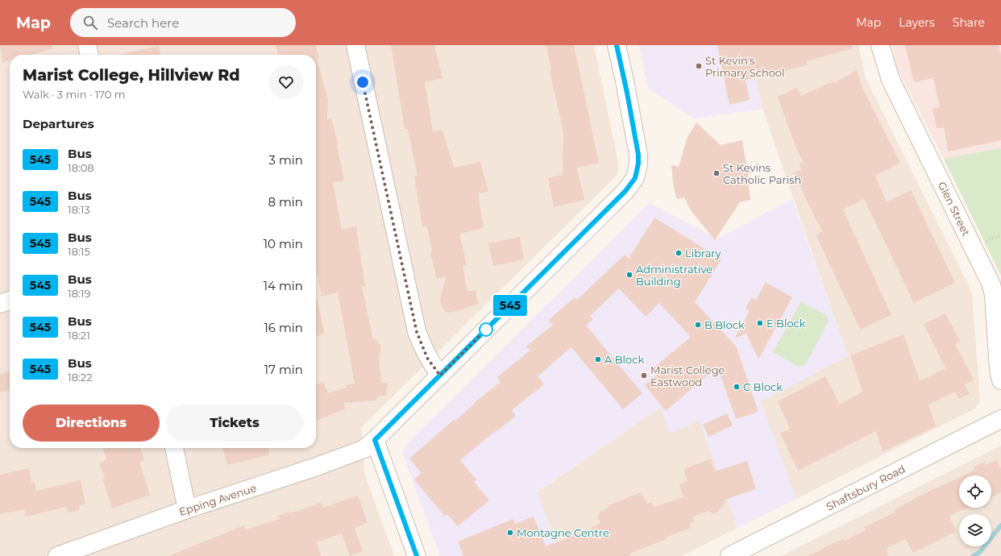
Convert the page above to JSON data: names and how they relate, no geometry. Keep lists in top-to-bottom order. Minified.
{"streets":{"street":["Glen Street","Shaftsbury Road","Epping Avenue"]},"places":["St Kevin's Primary School","St Kevins Catholic Parish","Library","Administrative Building","E Block","B Block","A Block","Marist College Eastwood","C Block","Montagne Centre"],"lines":["bus line 545"],"page":{"header":"Map","search":"Search here","nav":["Map","Layers","Share"],"on_map":"545","heading":[["Marist College, Hillview Rd","Walk · 3 min · 170 m"],"Departures"],"list":[{"mark":"545","name":"Bus","note":"18:08","value":"3 min"},{"mark":"545","name":"Bus","note":"18:13","value":"8 min"},{"mark":"545","name":"Bus","note":"18:15","value":"10 min"},{"mark":"545","name":"Bus","note":"18:19","value":"14 min"},{"mark":"545","name":"Bus","note":"18:21","value":"16 min"},{"mark":"545","name":"Bus","note":"18:22","value":"17 min"}],"buttons":["Directions","Tickets"]}}
